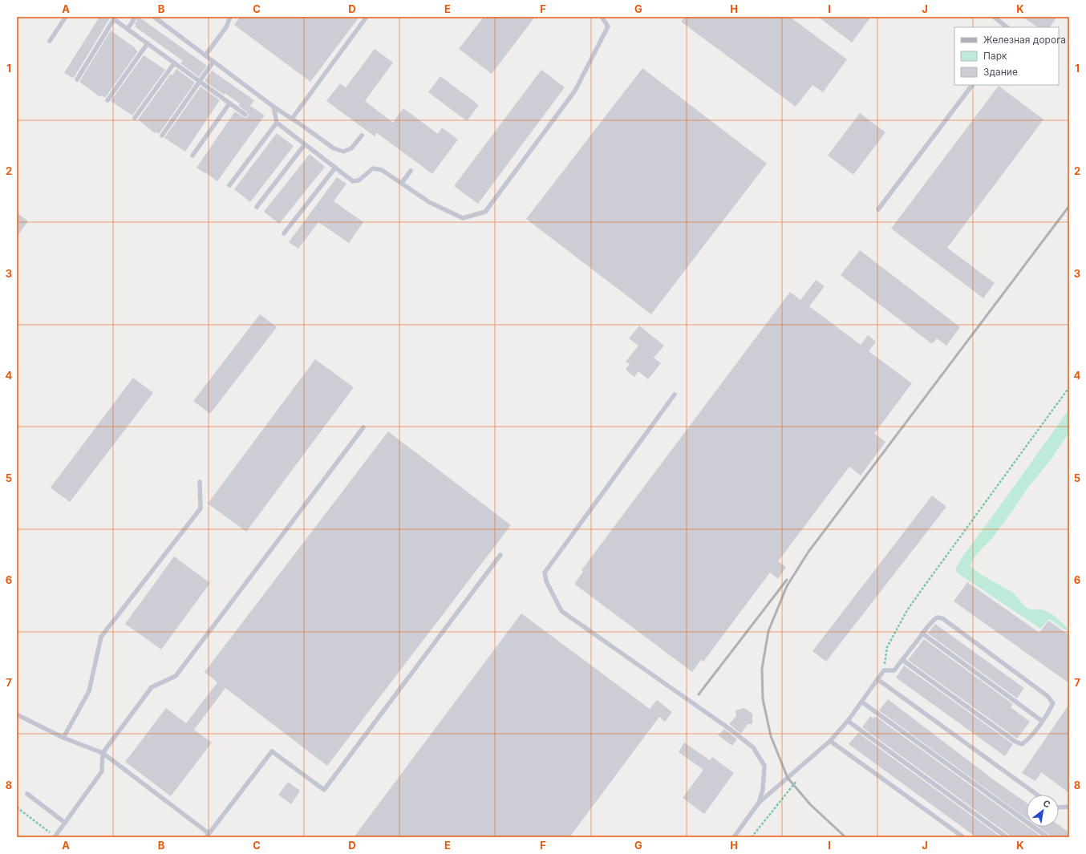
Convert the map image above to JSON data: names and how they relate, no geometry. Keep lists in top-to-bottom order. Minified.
{"legend":["Железная дорога","Парк","Здание"],"north":"top right","grid":{"columns":["A","B","C","D","E","F","G","H","I","J","K"],"rows":["1","2","3","4","5","6","7","8"]}}
